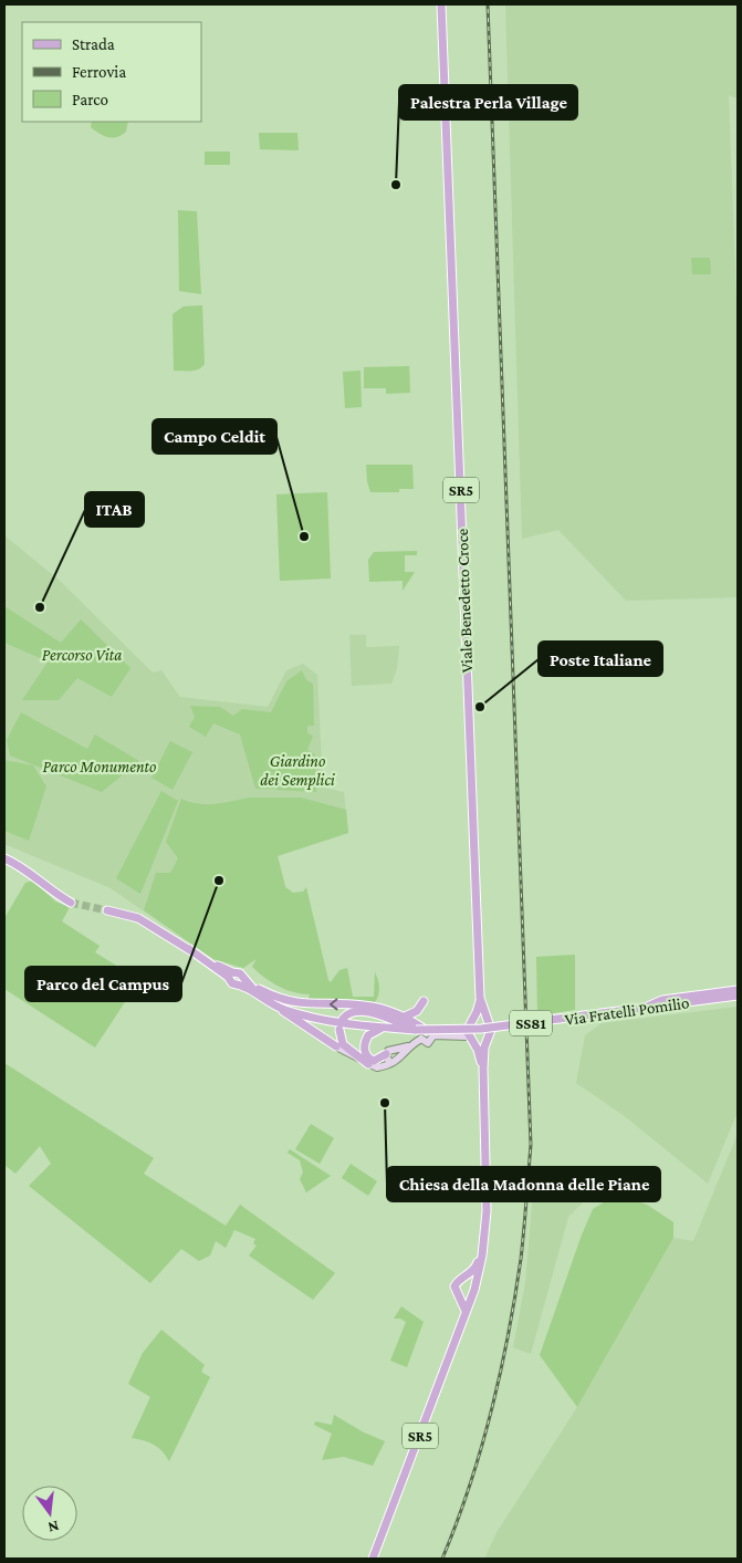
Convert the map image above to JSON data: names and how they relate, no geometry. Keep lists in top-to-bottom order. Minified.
{"streets":{"main road":["SR5","Viale Benedetto Croce","Via Fratelli Pomilio","SS81"]},"crossings":[["SR5","Viale Benedetto Croce"],["Via Fratelli Pomilio","SS81"]],"parks":["Percorso Vita","Giardino dei Semplici","Parco Monumento"],"places":["Palestra Perla Village","Campo Celdit","ITAB","Poste Italiane","Parco del Campus","Chiesa della Madonna delle Piane"],"legend":["Strada","Ferrovia","Parco"],"north":"bottom"}
